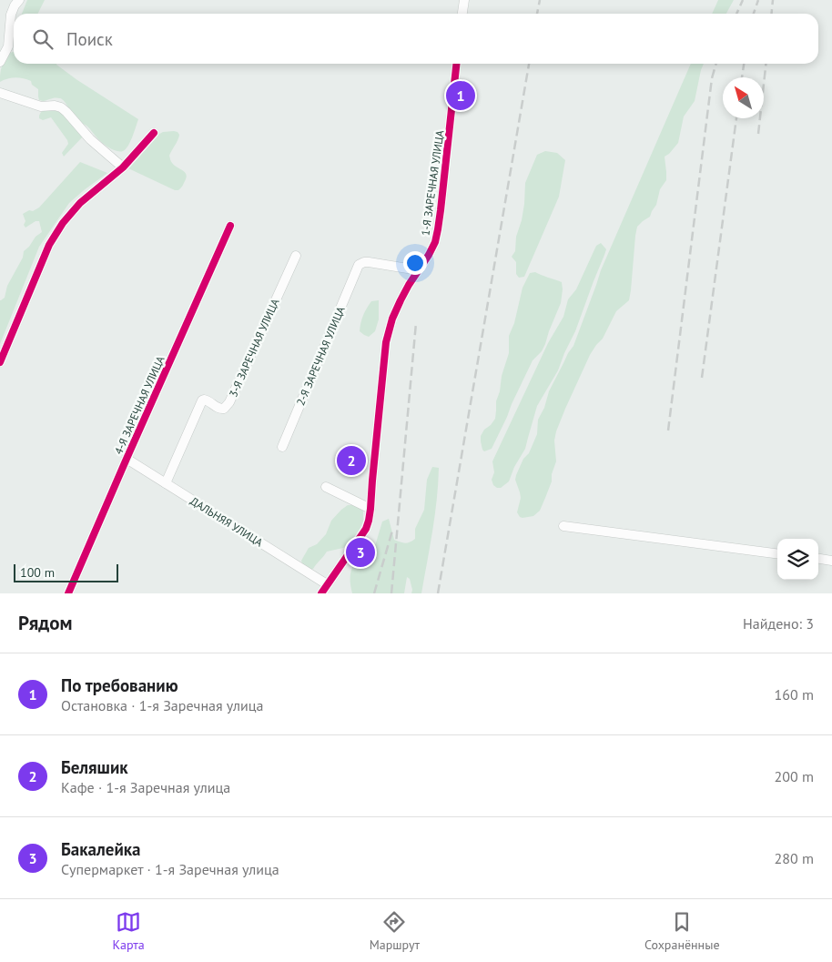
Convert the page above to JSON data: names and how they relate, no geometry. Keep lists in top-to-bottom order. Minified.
{"streets":{"street":["1-Я ЗАРЕЧНАЯ УЛИЦА","3-Я ЗАРЕЧНАЯ УЛИЦА","2-Я ЗАРЕЧНАЯ УЛИЦА","4-Я ЗАРЕЧНАЯ УЛИЦА","ДАЛЬНЯЯ УЛИЦА"]},"crossings":[["1-Я ЗАРЕЧНАЯ УЛИЦА","2-Я ЗАРЕЧНАЯ УЛИЦА"],["1-Я ЗАРЕЧНАЯ УЛИЦА","ДАЛЬНЯЯ УЛИЦА"],["3-Я ЗАРЕЧНАЯ УЛИЦА","ДАЛЬНЯЯ УЛИЦА"],["4-Я ЗАРЕЧНАЯ УЛИЦА","ДАЛЬНЯЯ УЛИЦА"]],"scale_bar":"100 m","north":"top left","page":{"search":"Поиск","pins":["1","2","3"],"scale":"100 m","heading":["Рядом","Найдено: 3"],"list":[{"mark":"1","name":"По требованию","note":"Остановка · 1-я Заречная улица","value":"160 m"},{"mark":"2","name":"Беляшик","note":"Кафе · 1-я Заречная улица","value":"200 m"},{"mark":"3","name":"Бакалейка","note":"Супермаркет · 1-я Заречная улица","value":"280 m"}],"nav":["Карта","Маршрут","Сохранённые"]}}
